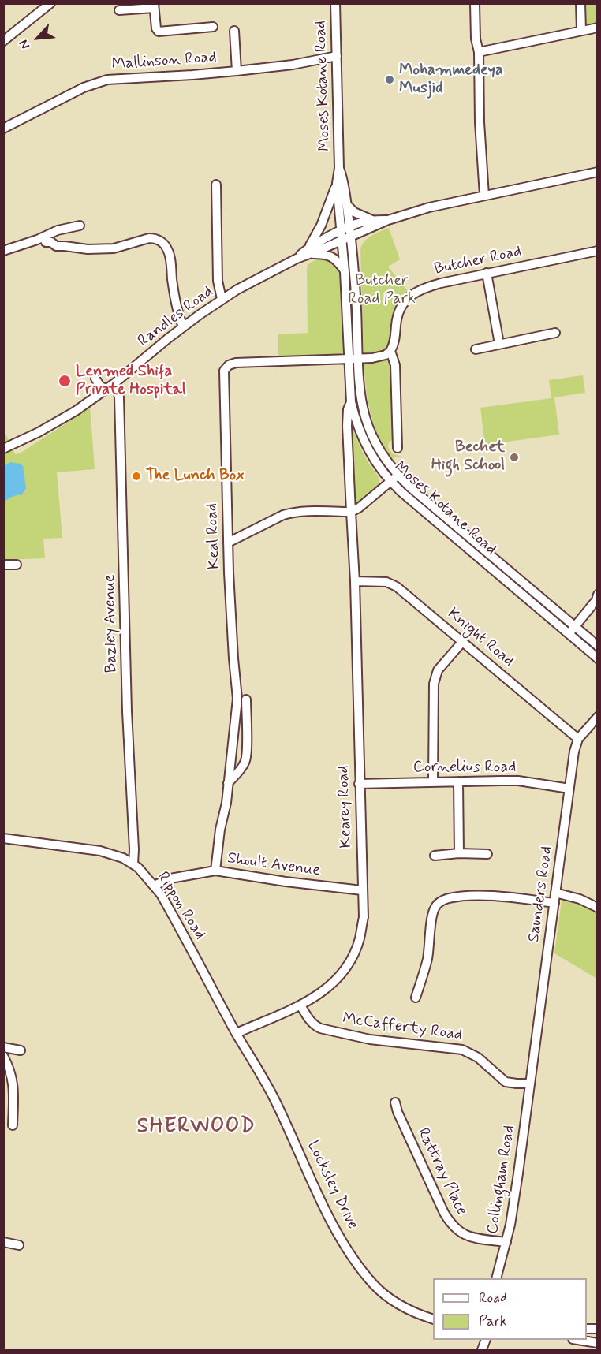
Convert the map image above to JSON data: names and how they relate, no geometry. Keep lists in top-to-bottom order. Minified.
{"streets":{"street":["Mallinson Road","Moses Kotane Road","Butcher Road","Randles Road","Keal Road","Bazley Avenue","Knight Road","Cornelius Road","Kearey Road","Shoult Avenue","Saunders Road","Rippon Road","McCafferty Road","Rattray Place","Collingham Road","Locksley Drive"]},"crossings":[["Mallinson Road","Moses Kotane Road"],["Moses Kotane Road","Randles Road"],["Moses Kotane Road","Keal Road"],["Moses Kotane Road","Kearey Road"],["Butcher Road","Keal Road"],["Randles Road","Bazley Avenue"],["Keal Road","Shoult Avenue"],["Bazley Avenue","Rippon Road"],["Knight Road","Kearey Road"],["Knight Road","Saunders Road"],["Cornelius Road","Kearey Road"],["Cornelius Road","Saunders Road"],["Kearey Road","Shoult Avenue"],["Kearey Road","Rippon Road"],["Kearey Road","McCafferty Road"],["Kearey Road","Locksley Drive"],["Shoult Avenue","Rippon Road"],["Saunders Road","McCafferty Road"],["Saunders Road","Collingham Road"],["Rippon Road","Locksley Drive"],["McCafferty Road","Collingham Road"],["Rattray Place","Collingham Road"]],"districts":["SHERWOOD"],"parks":["Butcher Road Park"],"places":["Mohammedeya Musjid","Lenmed Shifa Private Hospital","Bechet High School","The Lunch Box"],"legend":["Road","Park"],"north":"bottom left"}
